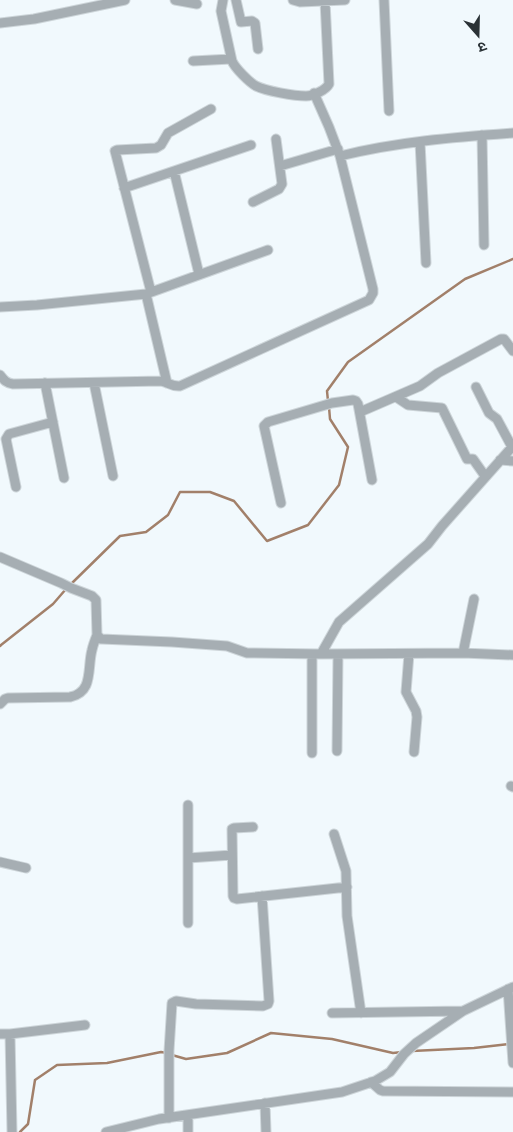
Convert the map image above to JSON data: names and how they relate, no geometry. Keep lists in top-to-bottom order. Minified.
{"north":"bottom"}
